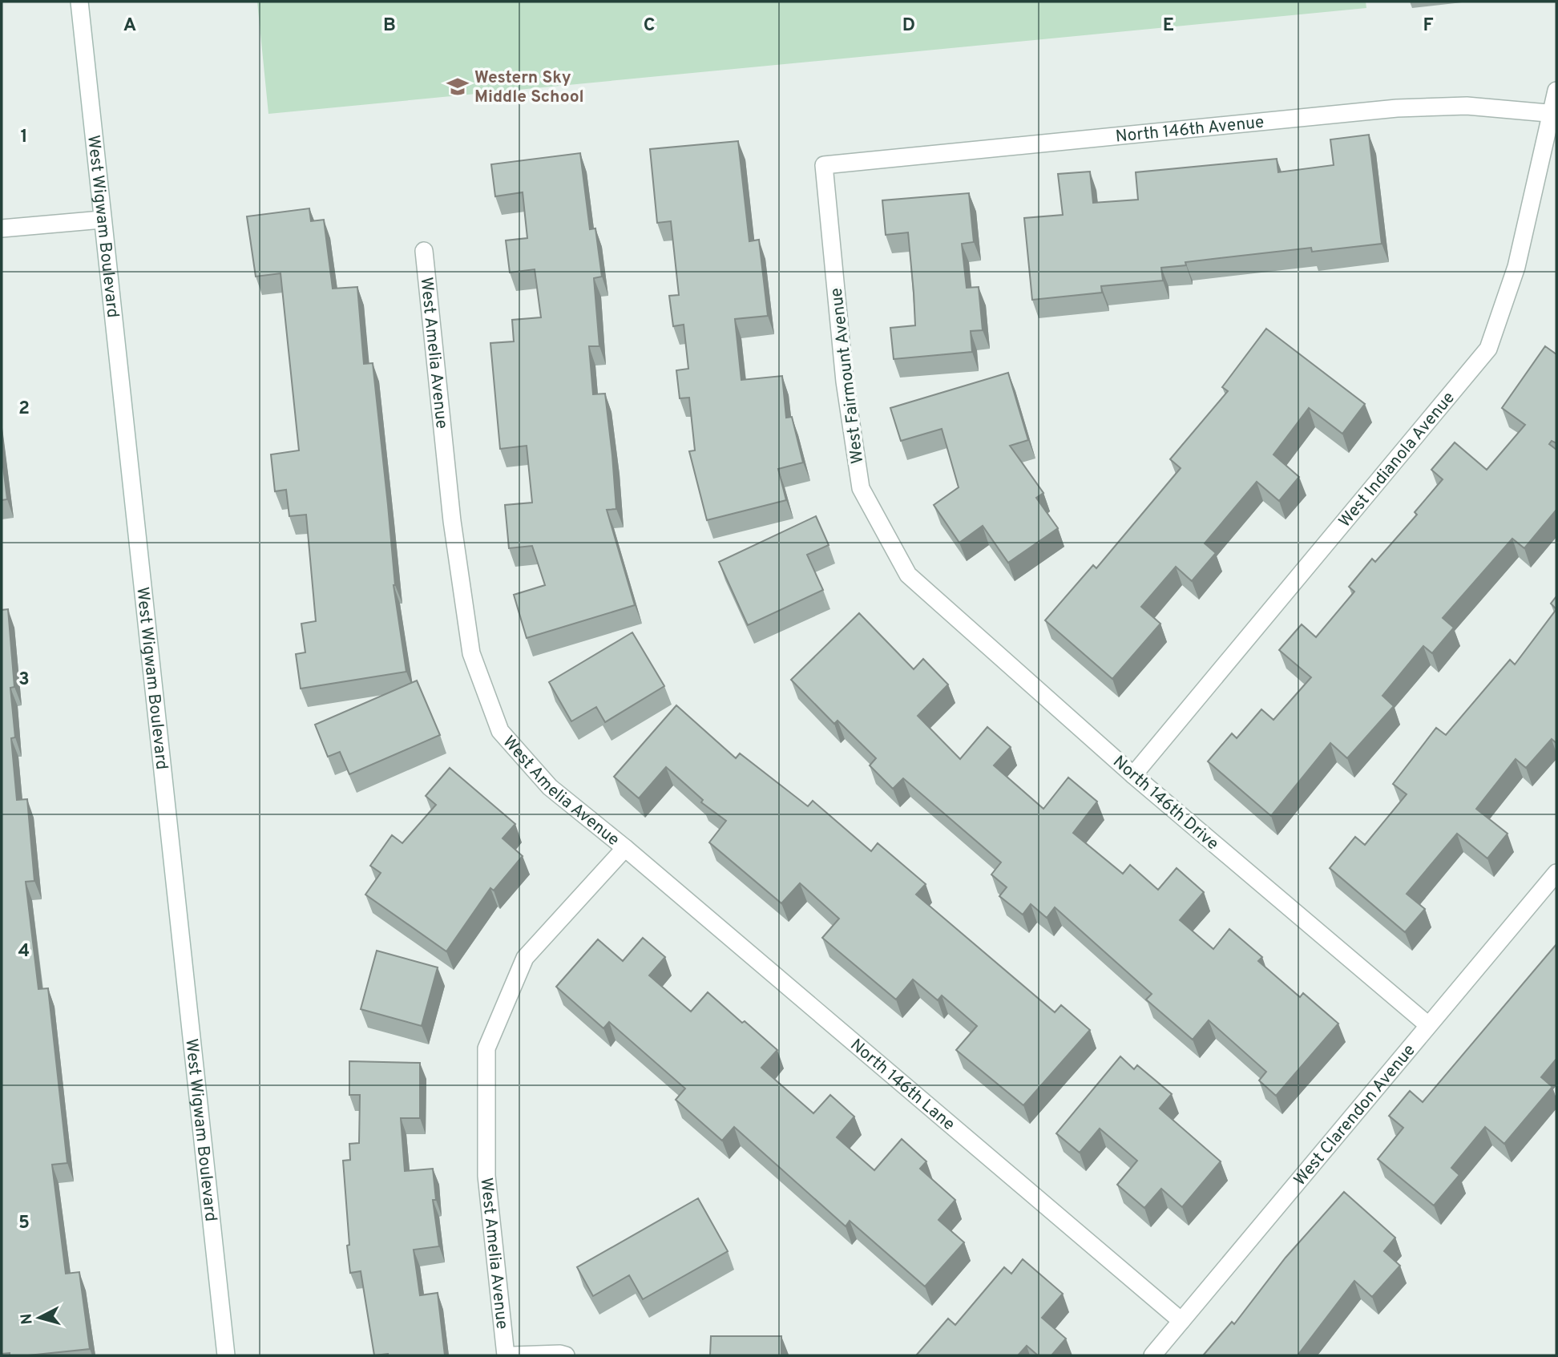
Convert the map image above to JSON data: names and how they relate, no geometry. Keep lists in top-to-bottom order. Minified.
{"streets":{"street":["North 146th Avenue","West Wigwam Boulevard","West Amelia Avenue","West Fairmount Avenue","West Indianola Avenue","North 146th Drive","North 146th Lane","West Clarendon Avenue"]},"crossings":[["North 146th Avenue","West Fairmount Avenue"],["North 146th Avenue","West Indianola Avenue"],["West Amelia Avenue","North 146th Lane"],["West Fairmount Avenue","North 146th Drive"],["West Indianola Avenue","North 146th Drive"],["North 146th Drive","West Clarendon Avenue"],["North 146th Lane","West Clarendon Avenue"]],"places":{"school or university":["Western Sky Middle School"]},"north":"left","grid":{"columns":["A","B","C","D","E","F"],"rows":["1","2","3","4","5"]}}
